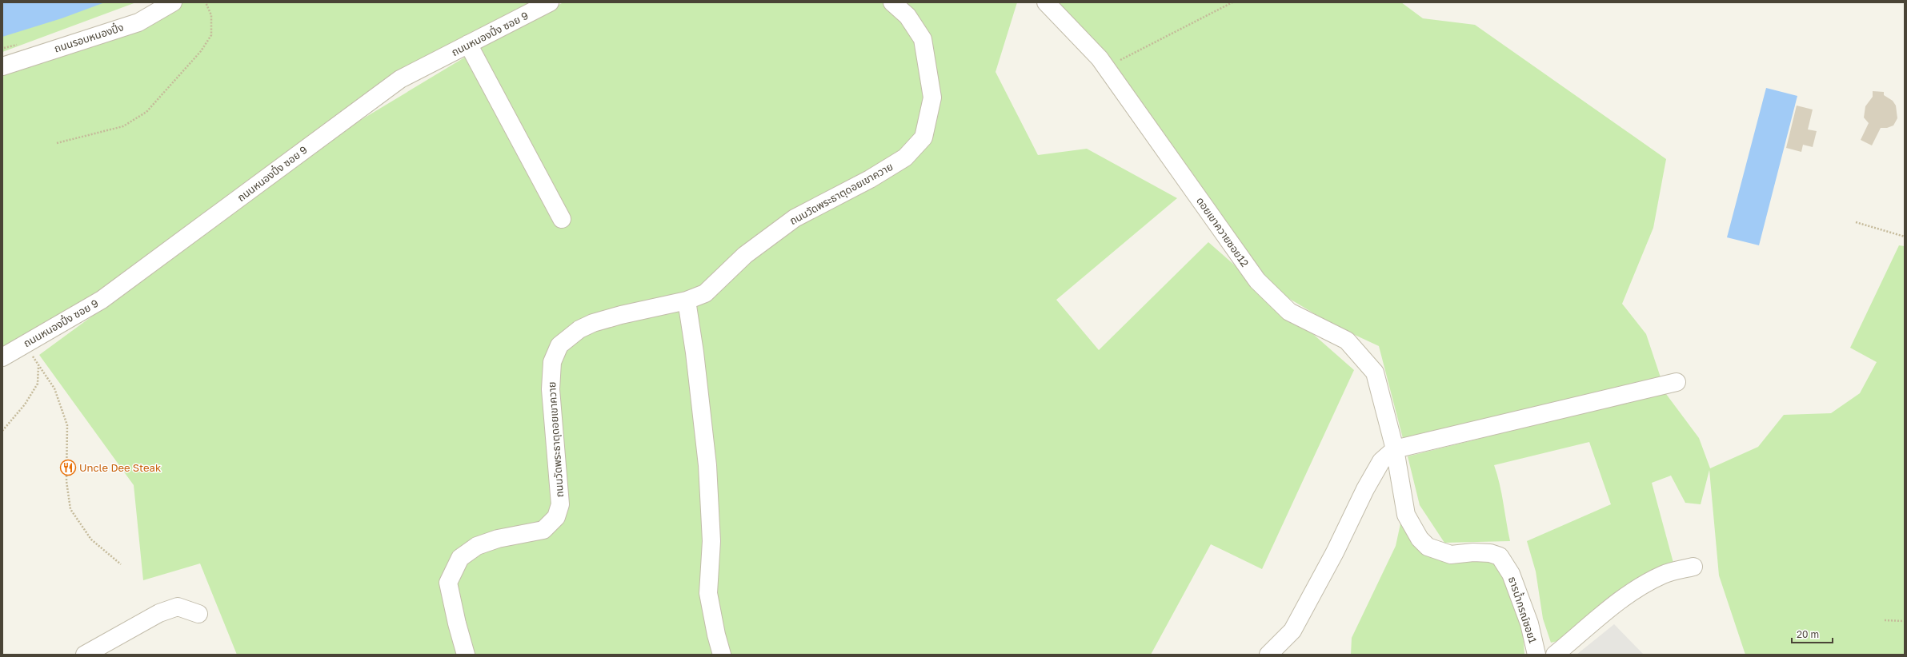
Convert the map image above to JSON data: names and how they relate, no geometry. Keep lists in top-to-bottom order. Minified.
{"streets":{"street":["ถนนหนองปึ๋ง ซอย 9","ถนนรอบหนองปึ๋ง","ถนนวัดพระธาตุดอยเขาควาย","ดอยเขาควายซอย12","ธารน้ำกรณ์ซอย1"]},"crossings":[["ดอยเขาควายซอย12","ธารน้ำกรณ์ซอย1"]],"places":{"restaurant":["Uncle Dee Steak"]},"scale_bar":"20 m"}
